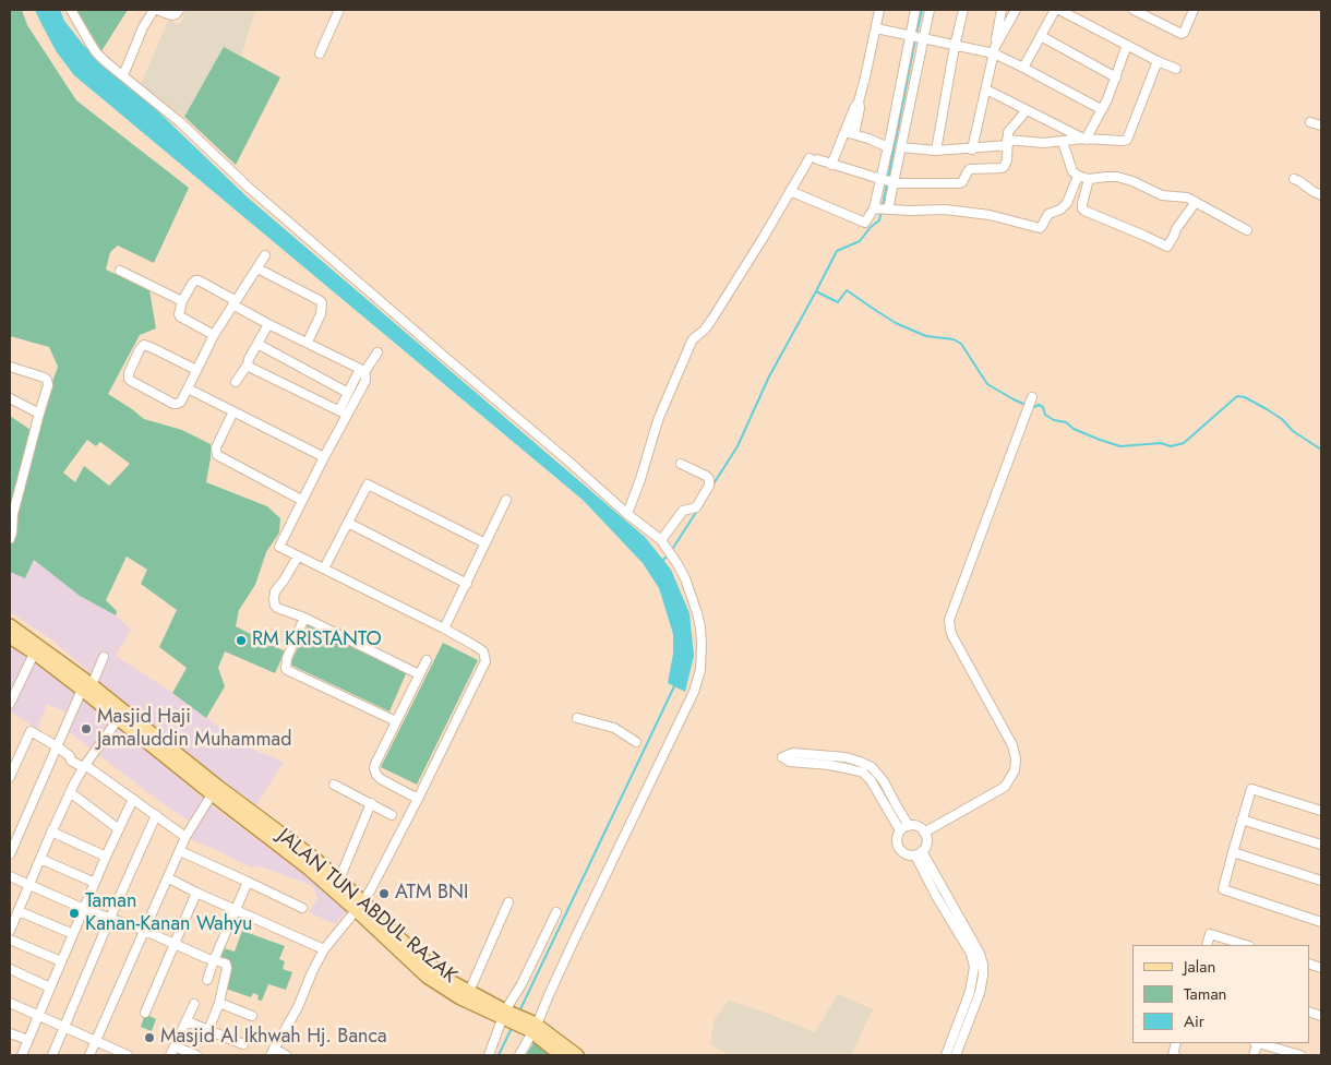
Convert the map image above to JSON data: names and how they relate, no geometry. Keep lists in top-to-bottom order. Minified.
{"streets":{"main road":["JALAN TUN ABDUL RAZAK"]},"places":["RM KRISTANTO","Masjid Haji Jamaluddin Muhammad","ATM BNI","Taman Kanan-Kanan Wahyu","Masjid Al Ikhwah Hj. Banca"],"legend":["Jalan","Taman","Air"]}
